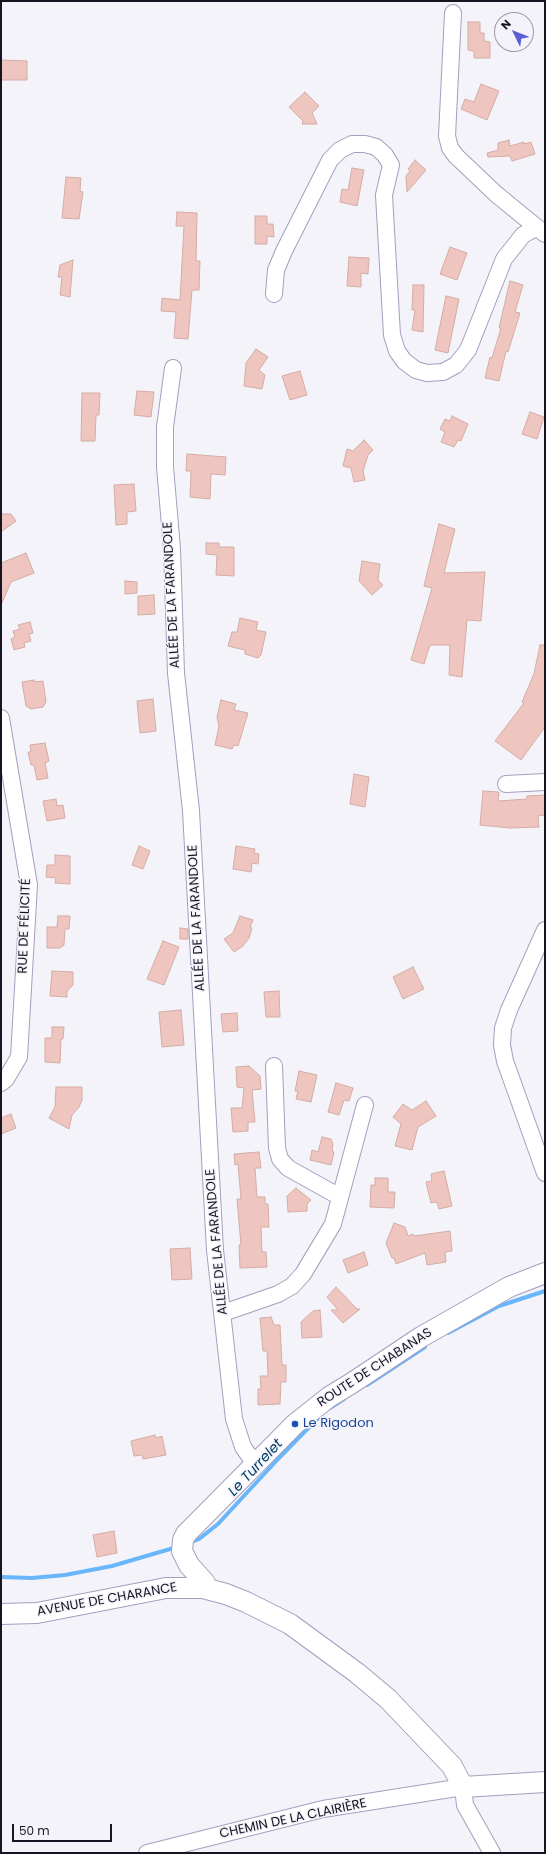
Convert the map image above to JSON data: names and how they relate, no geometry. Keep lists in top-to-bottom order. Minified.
{"streets":{"street":["ALLÉE DE LA FARANDOLE","RUE DE FÉLICITÉ","ROUTE DE CHABANAS","AVENUE DE CHARANCE","CHEMIN DE LA CLAIRIÈRE"]},"crossings":[["ALLÉE DE LA FARANDOLE","ROUTE DE CHABANAS"],["ROUTE DE CHABANAS","AVENUE DE CHARANCE"],["AVENUE DE CHARANCE","CHEMIN DE LA CLAIRIÈRE"]],"water":["Le Turrelet"],"places":["Le Rigodon"],"scale_bar":"50 m","north":"top left"}
